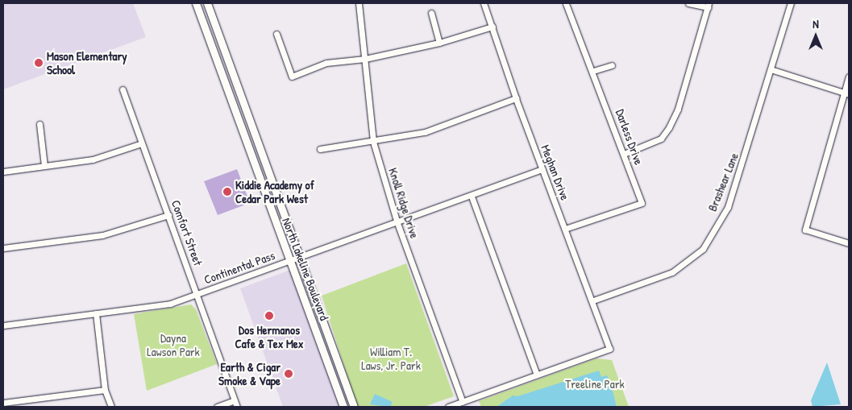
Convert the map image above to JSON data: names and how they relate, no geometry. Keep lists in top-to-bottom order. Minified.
{"streets":{"main road":["North Lakeline Boulevard"],"street":["Darless Drive","Meghan Drive","Brashear Lane","Knoll Ridge Drive","Comfort Street","Continental Pass"]},"crossings":[["Darless Drive","Meghan Drive"],["Meghan Drive","Brashear Lane"],["Meghan Drive","Continental Pass"],["Knoll Ridge Drive","Continental Pass"],["Comfort Street","Continental Pass"],["Continental Pass","North Lakeline Boulevard"]],"parks":["Dayna Lawson Park","William T. Laws, Jr. Park","Treeline Park"],"places":["Mason Elementary School","Kiddie Academy of Cedar Park West","Dos Hermanos Cafe & Tex Mex","Earth & Cigar Smoke & Vape"],"north":"top"}
